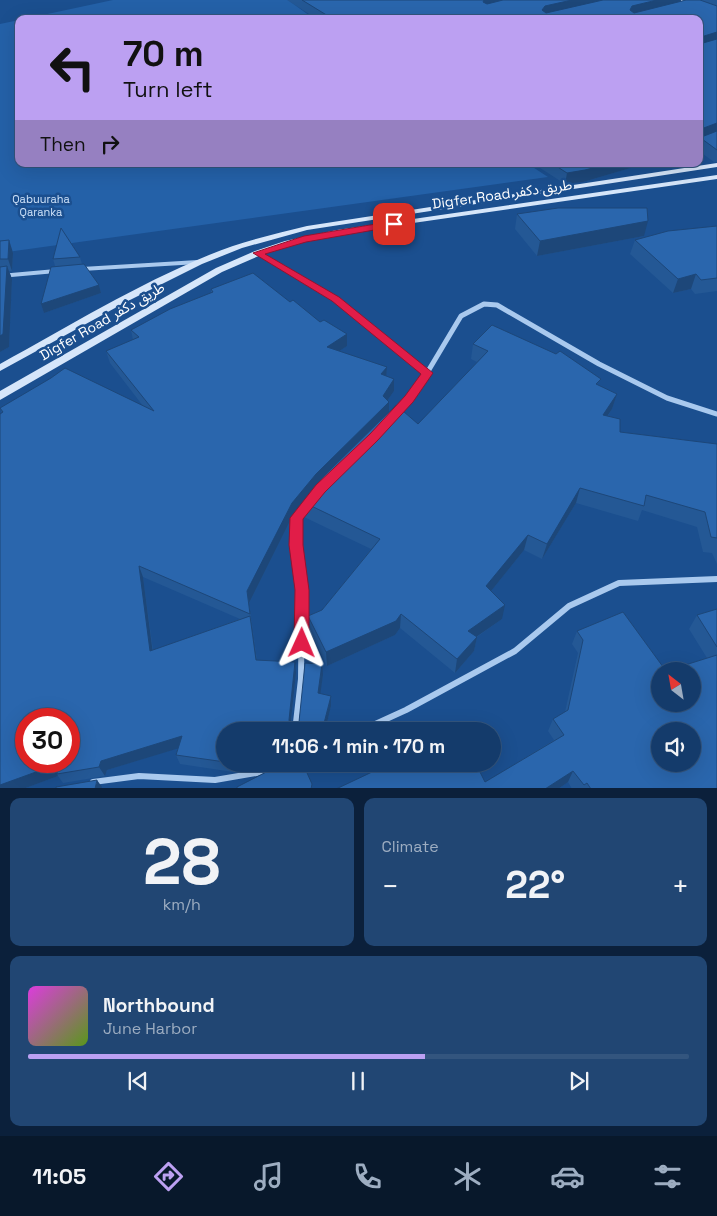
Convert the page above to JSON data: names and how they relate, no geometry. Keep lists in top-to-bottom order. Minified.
{"streets":{"street":["Digfer Road طريق دكفر"]},"parks":["Qabuuraha Qaranka"],"north":"top left","page":{"turn":["70 m","Turn left"],"then":"Then","limit":"30","trip":"11:06 · 1 min · 170 m","tile":[["28","km/h"],"Climate"],"heat":["−","22°","+"],"song":["Northbound","June Harbor"],"tabs":"11:05"}}
